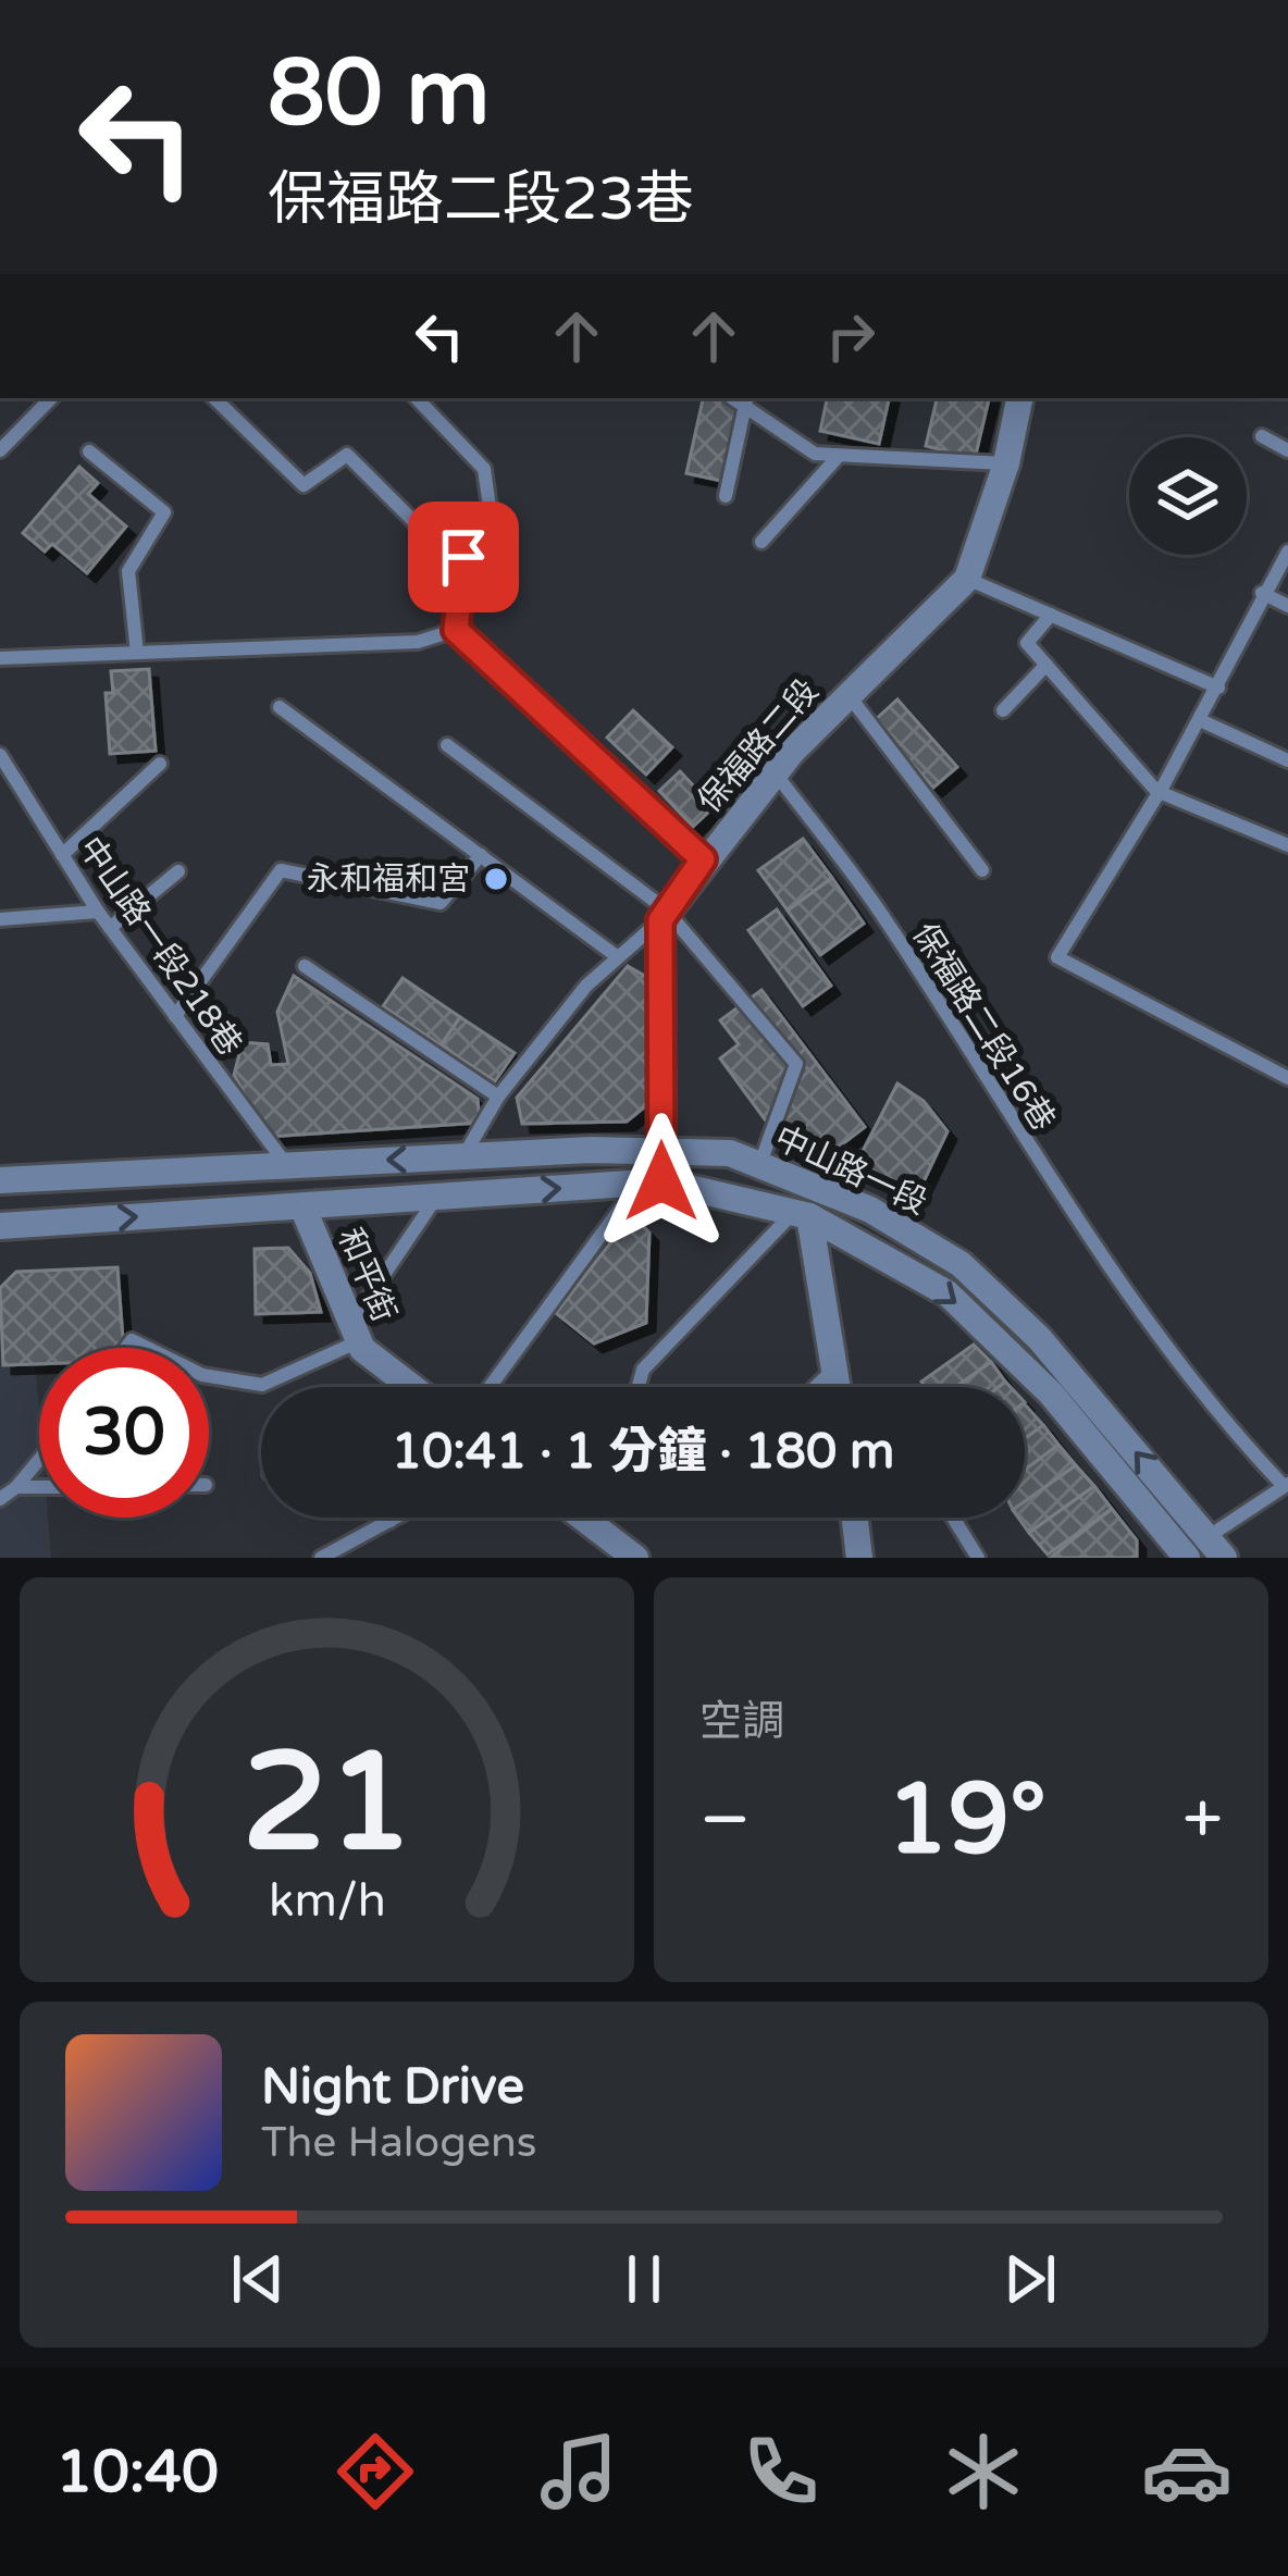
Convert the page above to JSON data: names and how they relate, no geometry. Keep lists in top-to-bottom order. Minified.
{"streets":{"street":["保福路二段","中山路一段","和平街"],"lane":["中山路一段218巷","保福路二段16巷"]},"crossings":[["保福路二段","保福路二段16巷"],["中山路一段218巷","中山路一段"],["中山路一段","和平街"]],"places":["永和福和宮"],"page":{"turn":["80 m","保福路二段23巷"],"limit":"30","trip":"10:41 · 1 分鐘 · 180 m","tile":"空調","heat":["−","19°","+"],"song":["Night Drive","The Halogens"],"tabs":"10:40","gauge":["21","km/h"]}}
